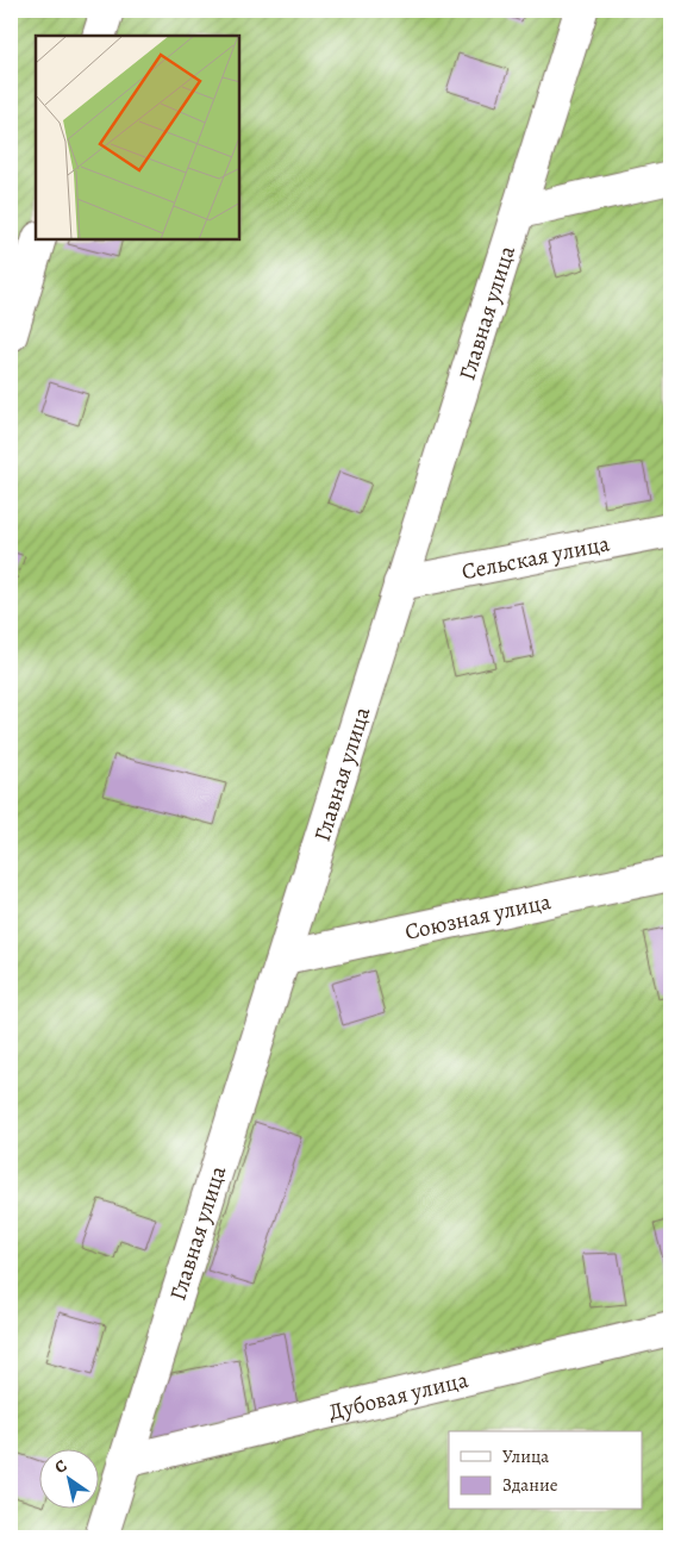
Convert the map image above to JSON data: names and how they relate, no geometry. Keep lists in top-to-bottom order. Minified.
{"streets":{"street":["Главная улица","Сельская улица","Союзная улица","Дубовая улица"]},"crossings":[["Главная улица","Сельская улица"],["Главная улица","Союзная улица"],["Главная улица","Дубовая улица"]],"legend":["Улица","Здание"],"north":"top left"}
